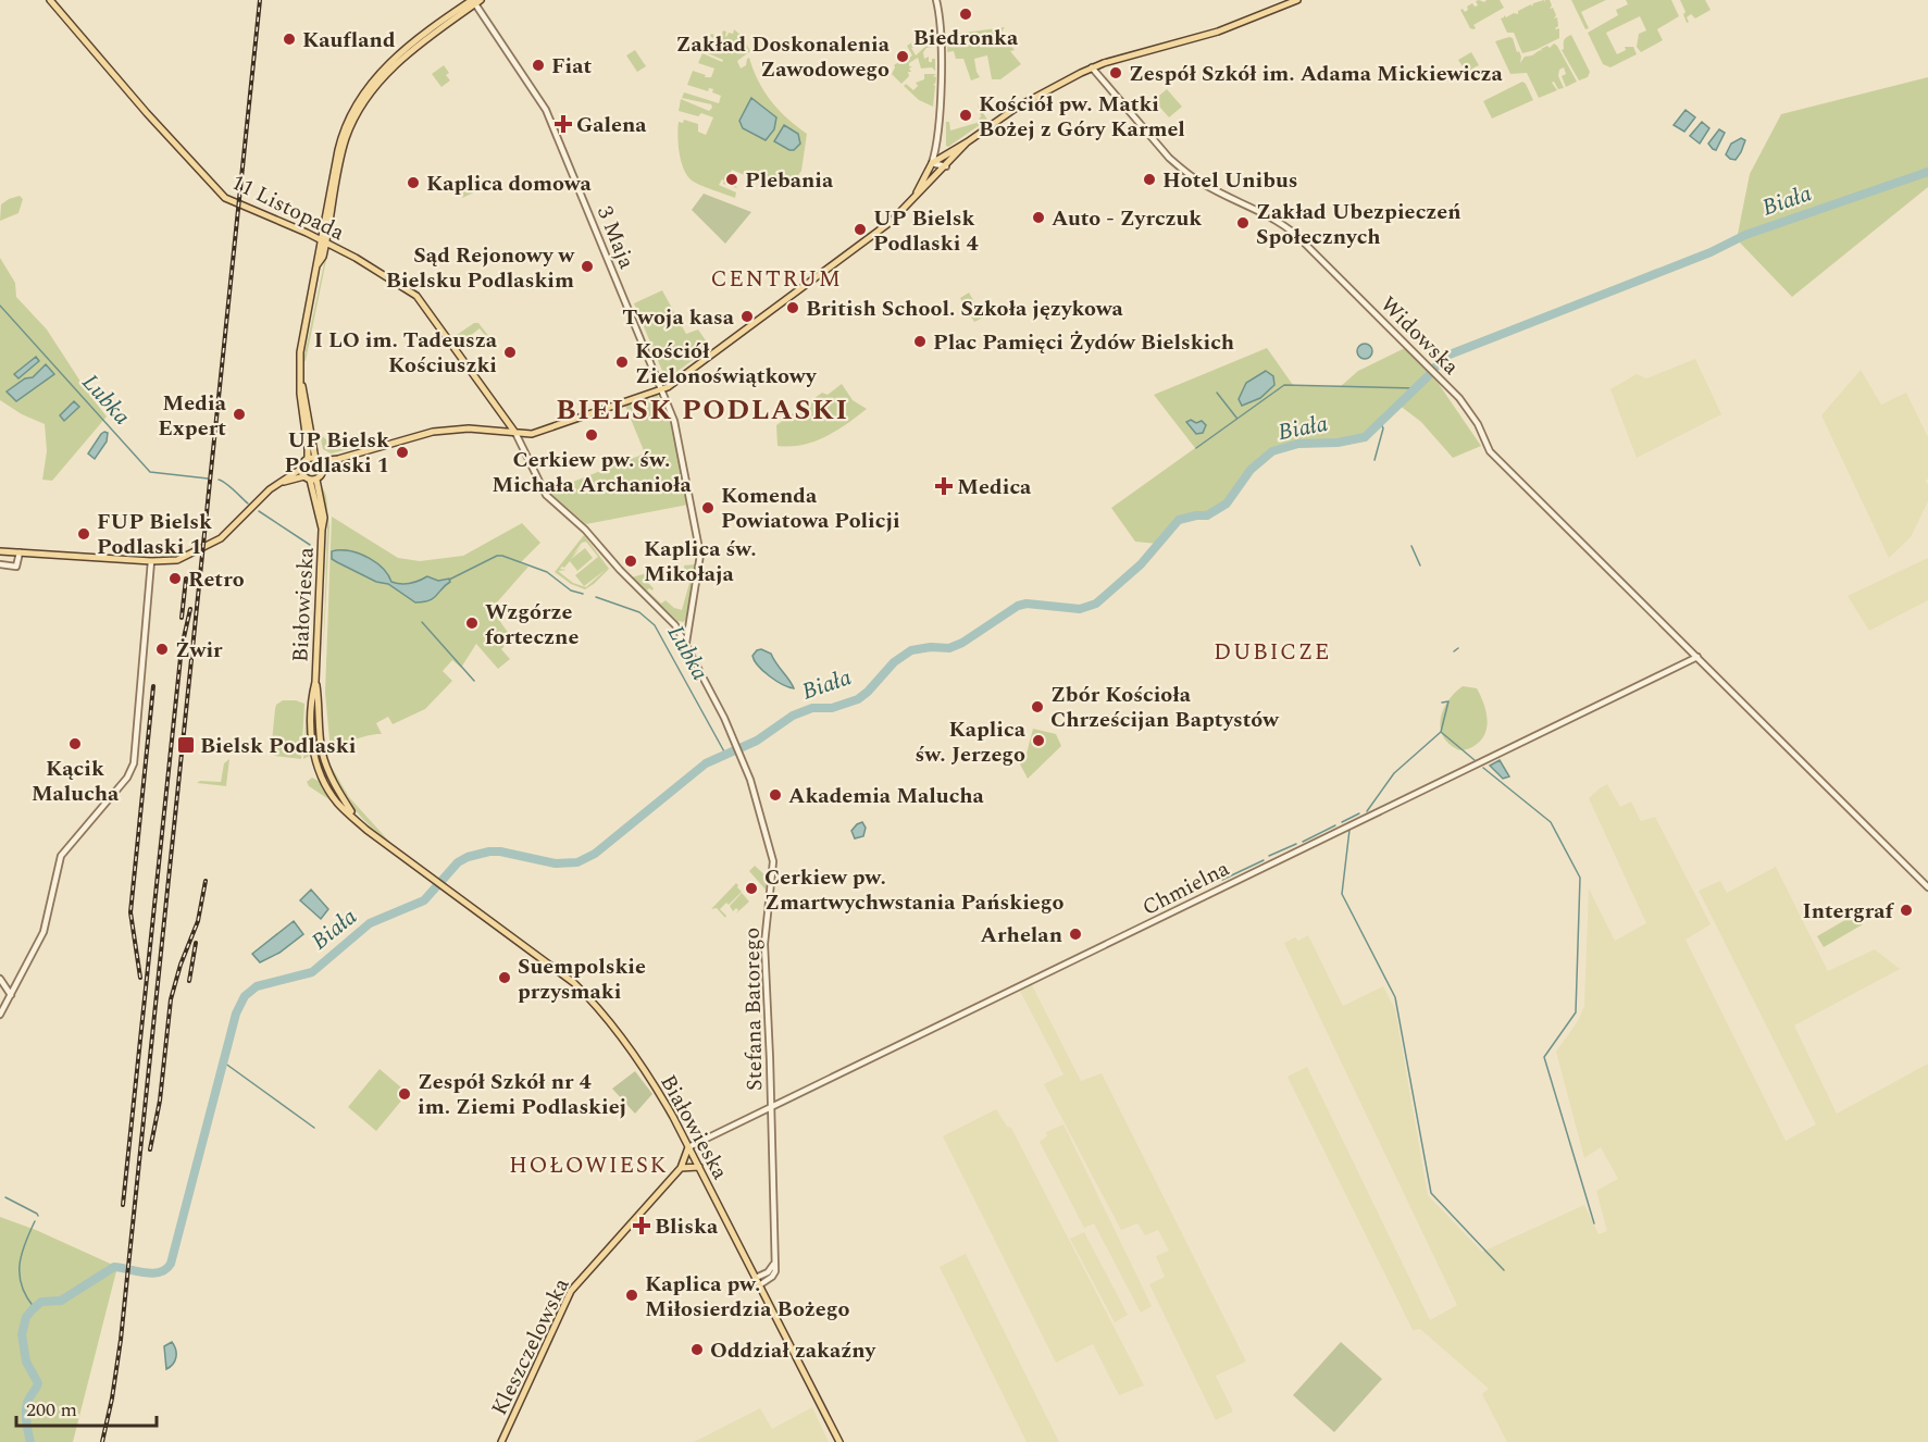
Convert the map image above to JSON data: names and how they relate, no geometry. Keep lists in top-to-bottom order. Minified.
{"streets":{"main road":["11 Listopada","Białowieska","Kleszczelowska"],"street":["3 Maja","Widowska","Chmielna","Stefana Batorego"]},"crossings":[["3 Maja","Stefana Batorego"],["Widowska","Chmielna"],["Białowieska","Chmielna"],["Białowieska","Kleszczelowska"],["Chmielna","Stefana Batorego"],["Chmielna","Kleszczelowska"]],"districts":["CENTRUM","BIELSK PODLASKI","DUBICZE","HOŁOWIESK"],"water":["Biała","Lubka"],"places":{"other":["Biedronka","Kaufland","Zakład Doskonalenia Zawodowego","Fiat","Zespół Szkół im. Adama Mickiewicza","Kościół pw. Matki Bożej z Góry Karmel","Plebania","Hotel Unibus","Kaplica domowa","Auto - Zyrczuk","Zakład Ubezpieczeń Społecznych","UP Bielsk Podlaski 4","Sąd Rejonowy w Bielsku Podlaskim","British School. Szkoła językowa","Twoja kasa","Plac Pamięci Żydów Bielskich","I LO im. Tadeusza Kościuszki","Kościół Zielonoświątkowy","Media Expert","Cerkiew pw. św. Michała Archanioła","UP Bielsk Podlaski 1","Komenda Powiatowa Policji","FUP Bielsk Podlaski 1","Kaplica św. Mikołaja","Retro","Wzgórze forteczne","Żwir","Zbór Kościoła Chrześcijan Baptystów","Kaplica św. Jerzego","Kącik Malucha","Akademia Malucha","Cerkiew pw. Zmartwychwstania Pańskiego","Intergraf","Arhelan","Suempolskie przysmaki","Zespół Szkół nr 4 im. Ziemi Podlaskiej","Kaplica pw. Miłosierdzia Bożego","Oddział zakaźny"],"health":["Galena","Medica","Bliska"],"transit":["Bielsk Podlaski"]},"scale_bar":"200 m"}
